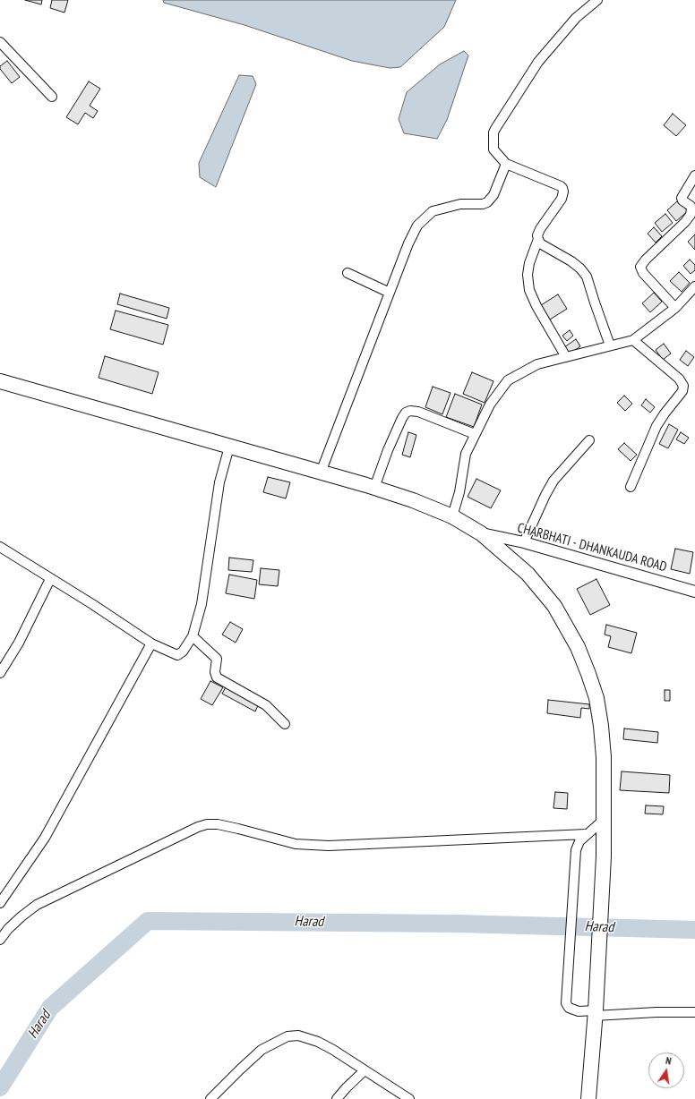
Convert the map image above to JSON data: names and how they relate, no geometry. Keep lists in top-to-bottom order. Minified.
{"streets":{"street":["CHARBHATI - DHANKAUDA ROAD"]},"water":["Harad"],"north":"top"}
